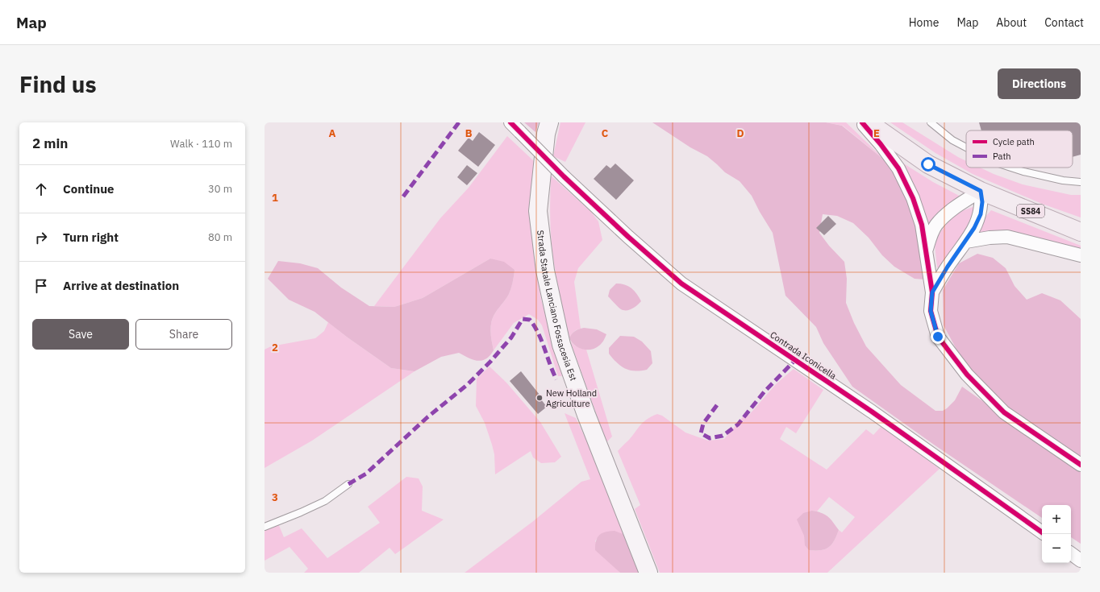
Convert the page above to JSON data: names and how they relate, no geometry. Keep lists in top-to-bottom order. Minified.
{"streets":{"main road":["SS84","Strada Statale Lanciano Fossacesia Est"],"street":["Contrada Iconicella"]},"places":["New Holland Agriculture"],"legend":["Cycle path","Path"],"page":{"header":"Map","nav":["Home","Map","About","Contact"],"buttons":["Directions",["Save","Share"]],"title":"Find us","heading":["2 min","Walk · 110 m"],"list":[["Continue","30 m"],["Turn right","80 m"],"Arrive at destination"],"map_buttons":["+","−"]},"grid":{"columns":["A","B","C","D","E"],"rows":["1","2","3"]}}
